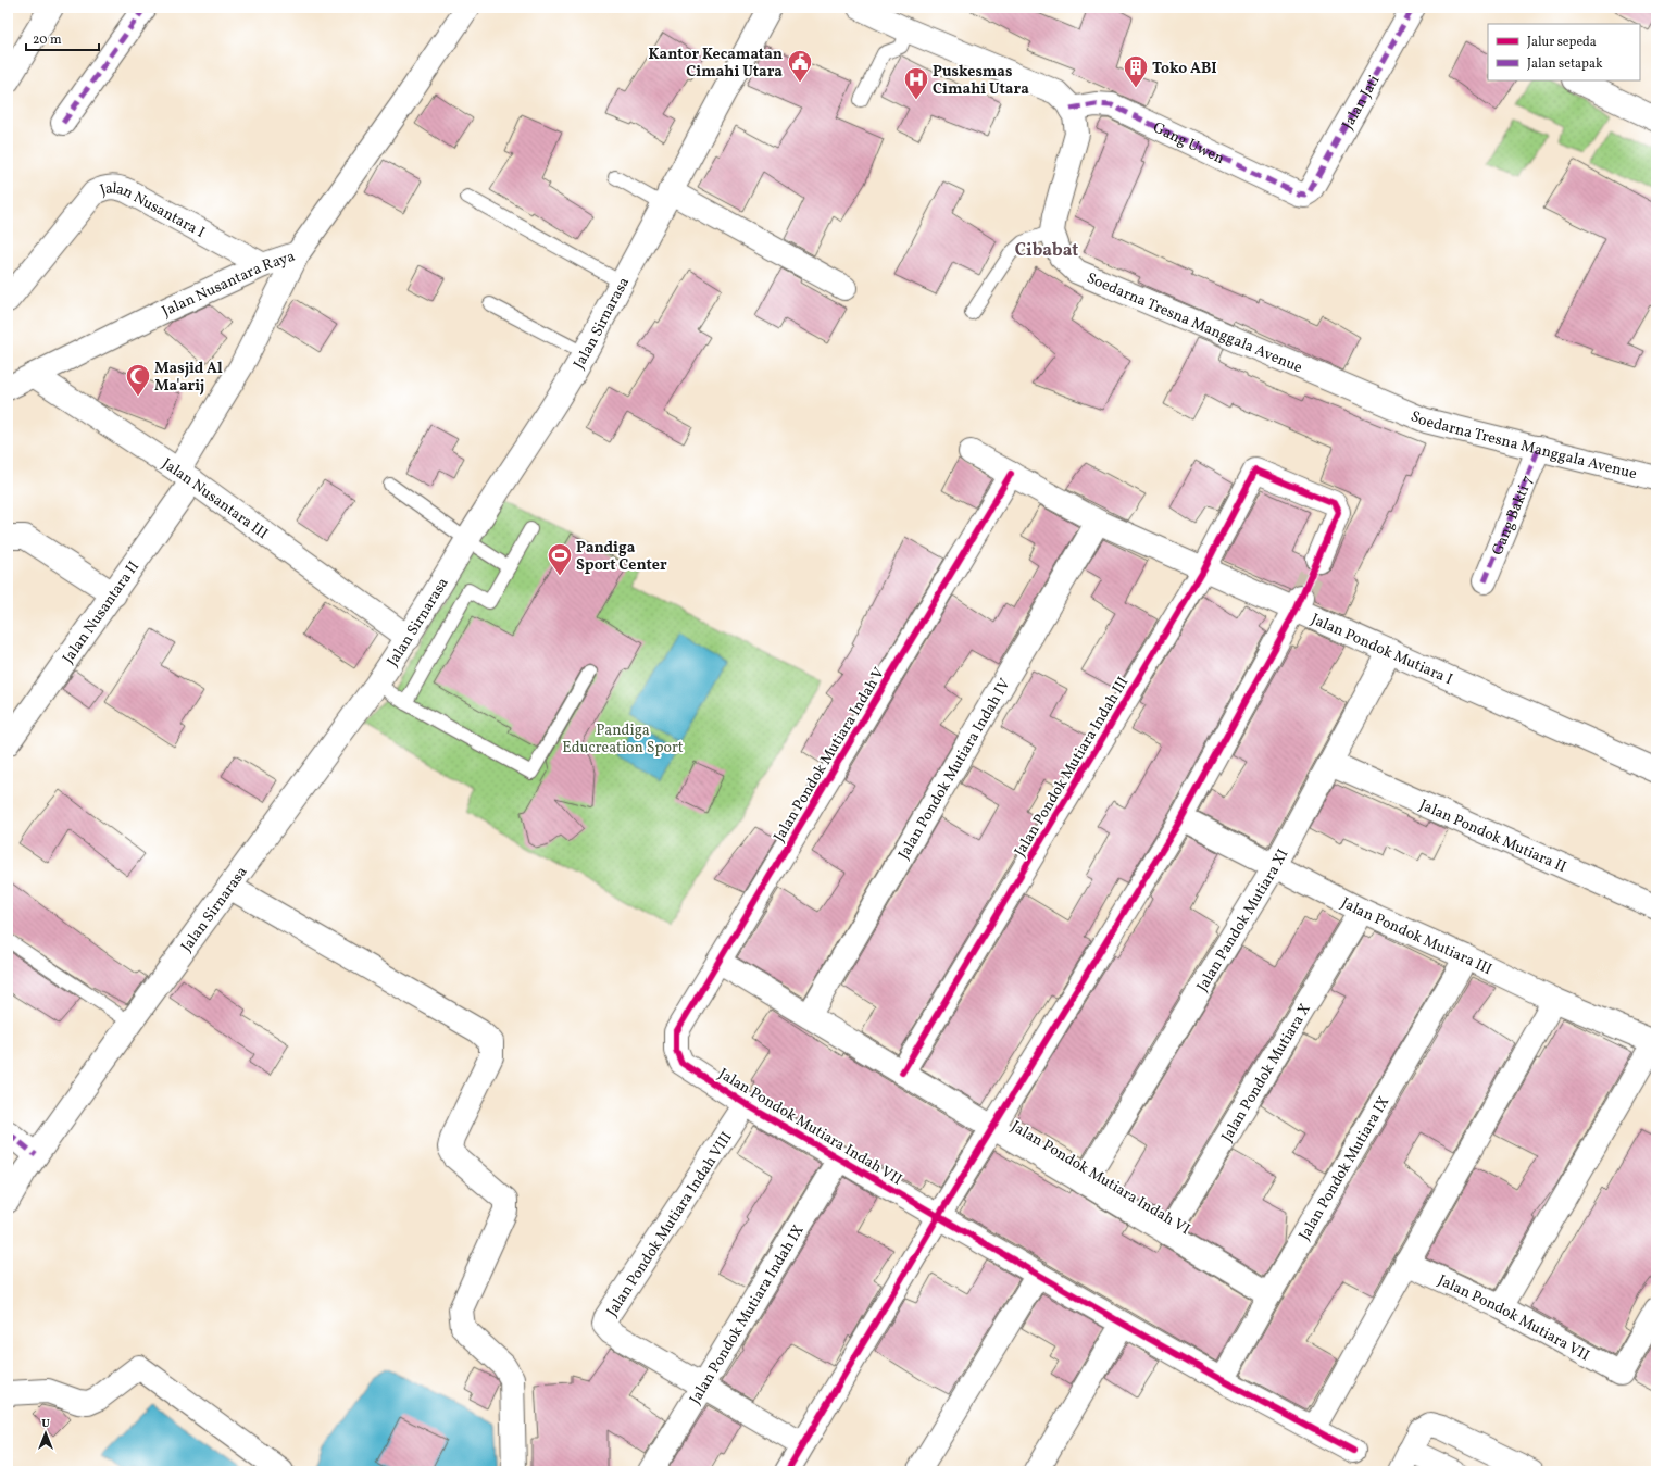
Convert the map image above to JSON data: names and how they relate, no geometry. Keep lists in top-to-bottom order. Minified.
{"streets":{"street":["Jalan Jati","Gang Uwen","Jalan Nusantara I","Jalan Nusantara Raya","Jalan Sirnarasa","Soedarna Tresna Manggala Avenue","Jalan Nusantara III","Gang Bakti 7","Jalan Nusantara II","Jalan Pondok Mutiara I","Jalan Pondok Mutiara Indah V","Jalan Pondok Mutiara Indah III","Jalan Pondok Mutiara Indah IV","Jalan Pondok Mutiara II","Jalan Pandok Mutiara XI","Jalan Pondok Mutiara III","Jalan Pondok Mutiara X","Jalan Pondok Mutiara Indah VII","Jalan Pondok Mutiara IX","Jalan Pondok Mutiara Indah VI","Jalan Pondok Mutiara Indah VIII","Jalan Pondok Mutiara Indah IX","Jalan Pondok Mutiara VII"]},"crossings":[["Jalan Jati","Gang Uwen"],["Gang Uwen","Soedarna Tresna Manggala Avenue"],["Jalan Nusantara I","Jalan Nusantara Raya"],["Jalan Nusantara Raya","Jalan Nusantara III"],["Jalan Nusantara Raya","Jalan Nusantara II"],["Jalan Sirnarasa","Jalan Nusantara III"],["Soedarna Tresna Manggala Avenue","Gang Bakti 7"],["Jalan Nusantara III","Jalan Nusantara II"],["Jalan Pondok Mutiara I","Jalan Pondok Mutiara Indah V"],["Jalan Pondok Mutiara I","Jalan Pondok Mutiara Indah III"],["Jalan Pondok Mutiara I","Jalan Pondok Mutiara Indah IV"],["Jalan Pondok Mutiara I","Jalan Pandok Mutiara XI"],["Jalan Pondok Mutiara Indah V","Jalan Pondok Mutiara Indah VII"],["Jalan Pondok Mutiara Indah V","Jalan Pondok Mutiara Indah VI"],["Jalan Pondok Mutiara Indah III","Jalan Pondok Mutiara Indah VI"],["Jalan Pondok Mutiara Indah IV","Jalan Pondok Mutiara Indah VI"],["Jalan Pondok Mutiara II","Jalan Pandok Mutiara XI"],["Jalan Pandok Mutiara XI","Jalan Pondok Mutiara III"],["Jalan Pandok Mutiara XI","Jalan Pondok Mutiara Indah VI"],["Jalan Pondok Mutiara III","Jalan Pondok Mutiara X"],["Jalan Pondok Mutiara III","Jalan Pondok Mutiara IX"],["Jalan Pondok Mutiara X","Jalan Pondok Mutiara Indah VI"],["Jalan Pondok Mutiara Indah VII","Jalan Pondok Mutiara IX"],["Jalan Pondok Mutiara Indah VII","Jalan Pondok Mutiara Indah VIII"],["Jalan Pondok Mutiara Indah VII","Jalan Pondok Mutiara Indah IX"],["Jalan Pondok Mutiara IX","Jalan Pondok Mutiara Indah VI"],["Jalan Pondok Mutiara Indah VIII","Jalan Pondok Mutiara Indah IX"]],"districts":["Cibabat"],"parks":["Pandiga Educreation Sport"],"places":{"public building":["Kantor Kecamatan Cimahi Utara"],"building":["Toko ABI"],"hospital":["Puskesmas Cimahi Utara"],"mosque":["Masjid Al Ma'arij"],"sports":["Pandiga Sport Center"]},"legend":["Jalur sepeda","Jalan setapak"],"scale_bar":"20 m","north":"top"}
